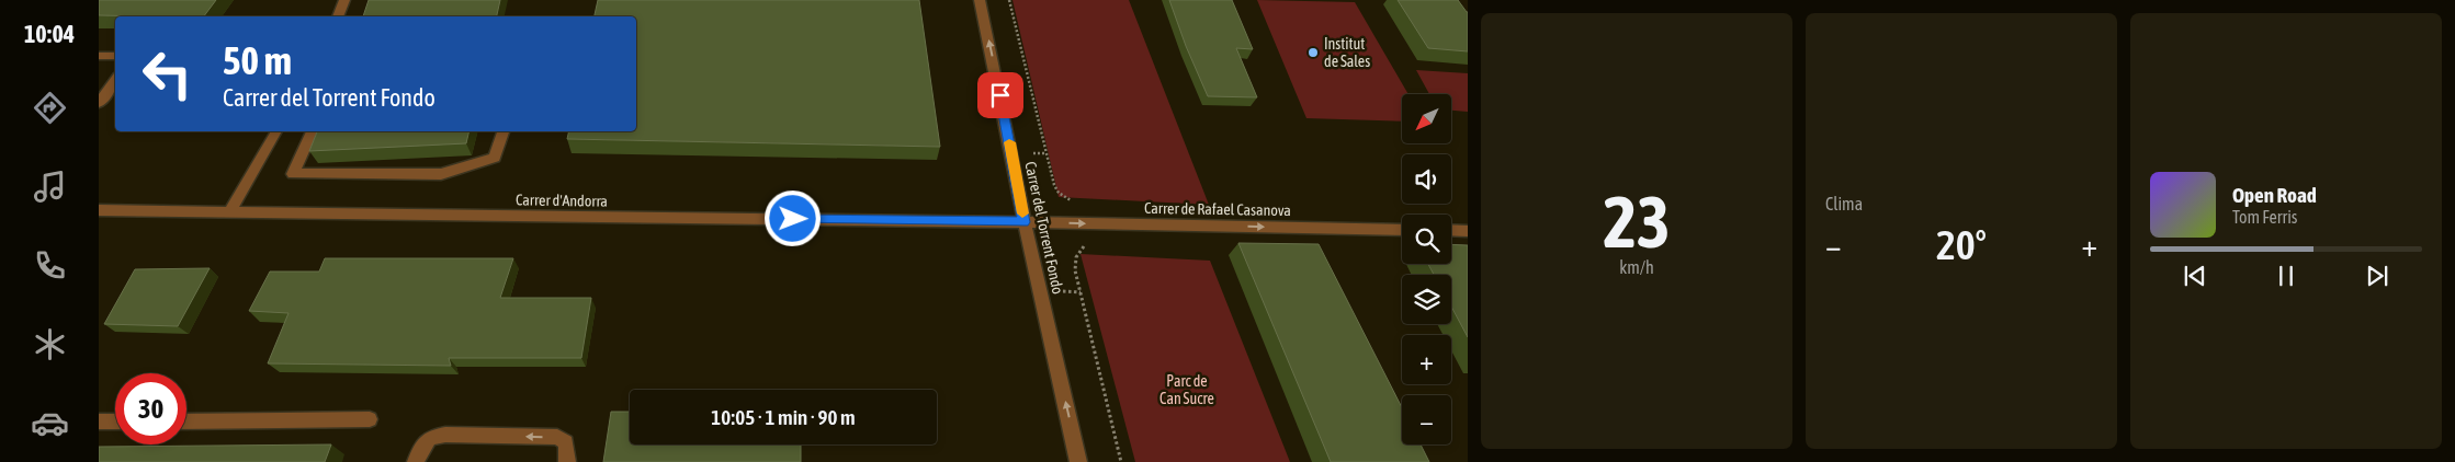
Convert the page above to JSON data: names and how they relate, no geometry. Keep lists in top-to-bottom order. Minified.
{"streets":{"street":["Carrer d'Andorra","Carrer de Rafael Casanova","Carrer del Torrent Fondo"]},"crossings":[["Carrer d'Andorra","Carrer de Rafael Casanova"],["Carrer d'Andorra","Carrer del Torrent Fondo"],["Carrer de Rafael Casanova","Carrer del Torrent Fondo"]],"one_way":["Carrer de Rafael Casanova","Carrer del Torrent Fondo"],"parks":["Parc de Can Sucre"],"places":["Institut de Sales"],"north":"bottom left","page":{"tabs":"10:04","tile":[["23","km/h"],"Clima"],"turn":["50 m","Carrer del Torrent Fondo"],"map_buttons":["+","−"],"song":["Open Road","Tom Ferris"],"heat":["−","20°","+"],"limit":"30","trip":"10:05 · 1 min · 90 m"}}
